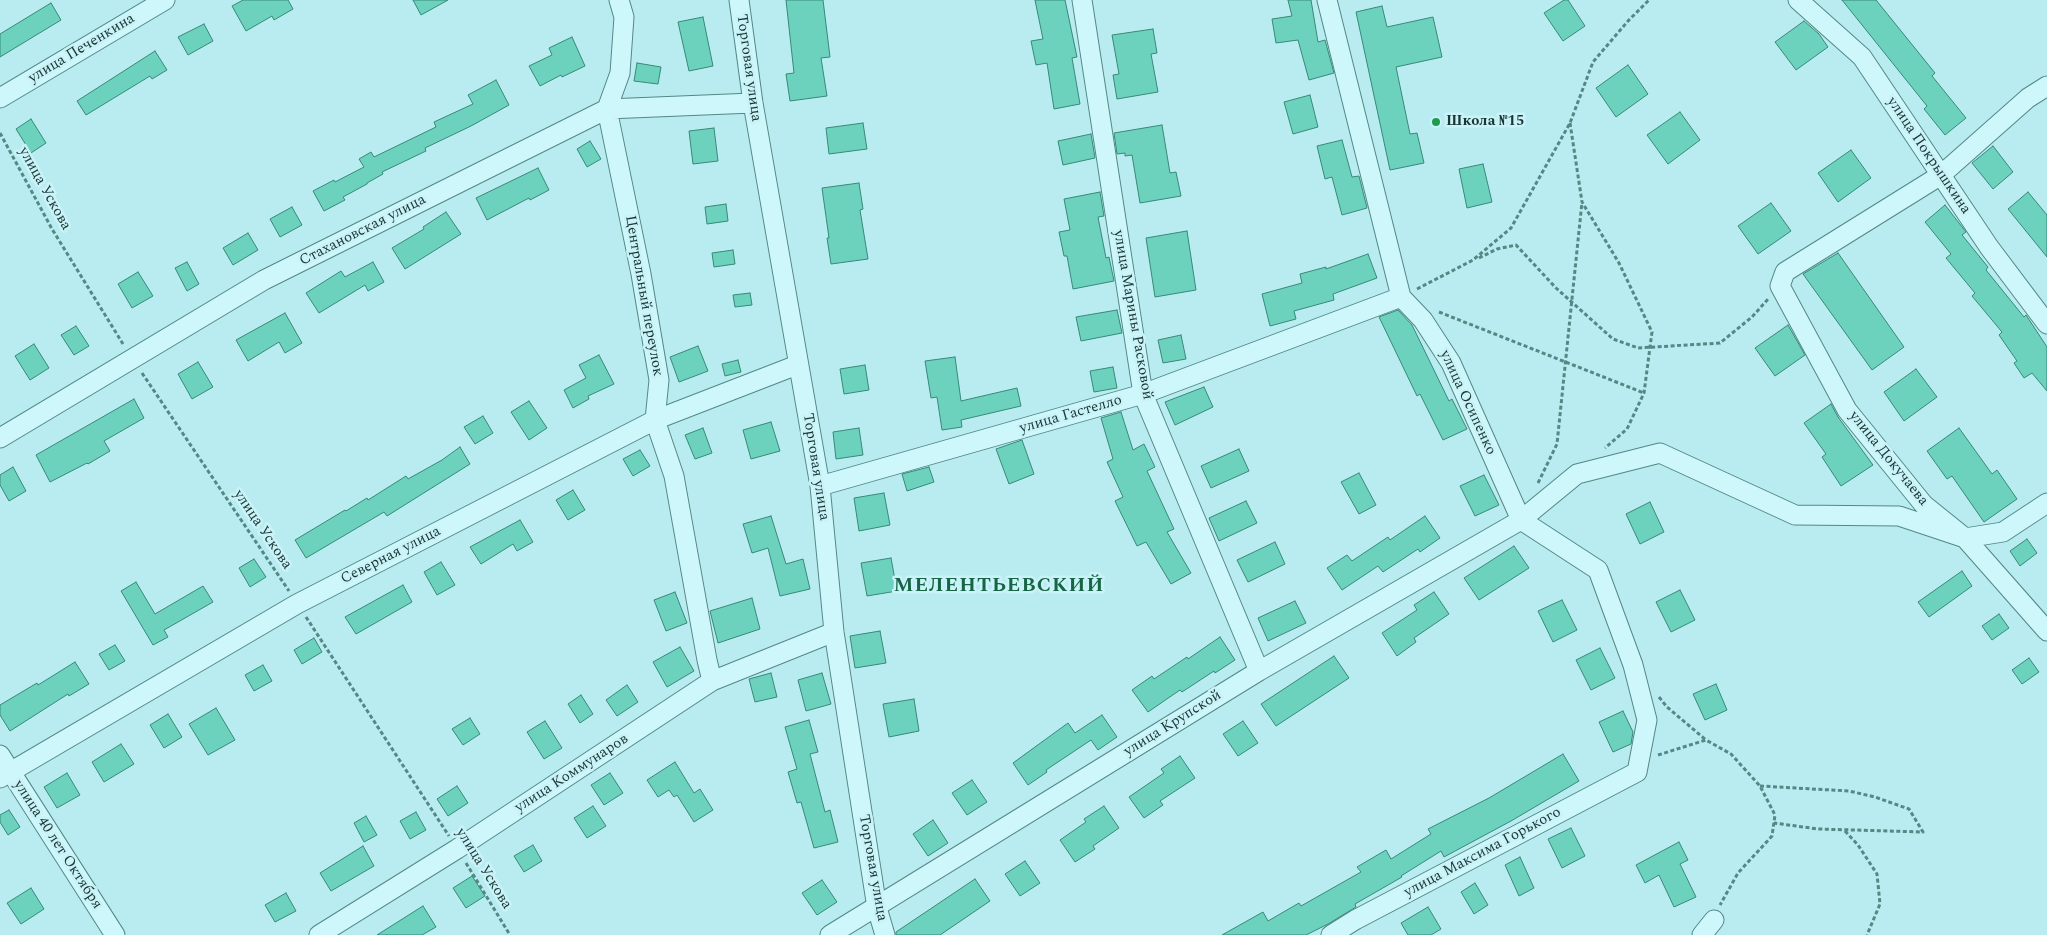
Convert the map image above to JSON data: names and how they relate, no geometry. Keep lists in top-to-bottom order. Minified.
{"streets":{"street":["улица Печенкина","Торговая улица","улица Покрышкина","Стахановская улица","Центральный переулок","улица Марины Расковой","улица Осипенко","улица Гастелло","улица Докучаева","Северная улица","улица Крупской","улица Коммунаров","улица 40 лет Октября","улица Максима Горького"],"path":["улица Ускова"]},"crossings":[["Торговая улица","Стахановская улица"],["Торговая улица","улица Гастелло"],["Торговая улица","Северная улица"],["Торговая улица","улица Крупской"],["Торговая улица","улица Коммунаров"],["улица Ускова","Стахановская улица"],["улица Ускова","Северная улица"],["улица Ускова","улица Коммунаров"],["Стахановская улица","Центральный переулок"],["Центральный переулок","Северная улица"],["Центральный переулок","улица Коммунаров"],["улица Марины Расковой","улица Гастелло"],["улица Марины Расковой","улица Крупской"],["улица Осипенко","улица Гастелло"],["улица Осипенко","улица Крупской"],["улица Докучаева","улица Крупской"],["Северная улица","улица 40 лет Октября"]],"districts":["МЕЛЕНТЬЕВСКИЙ"],"places":["Школа №15"]}
